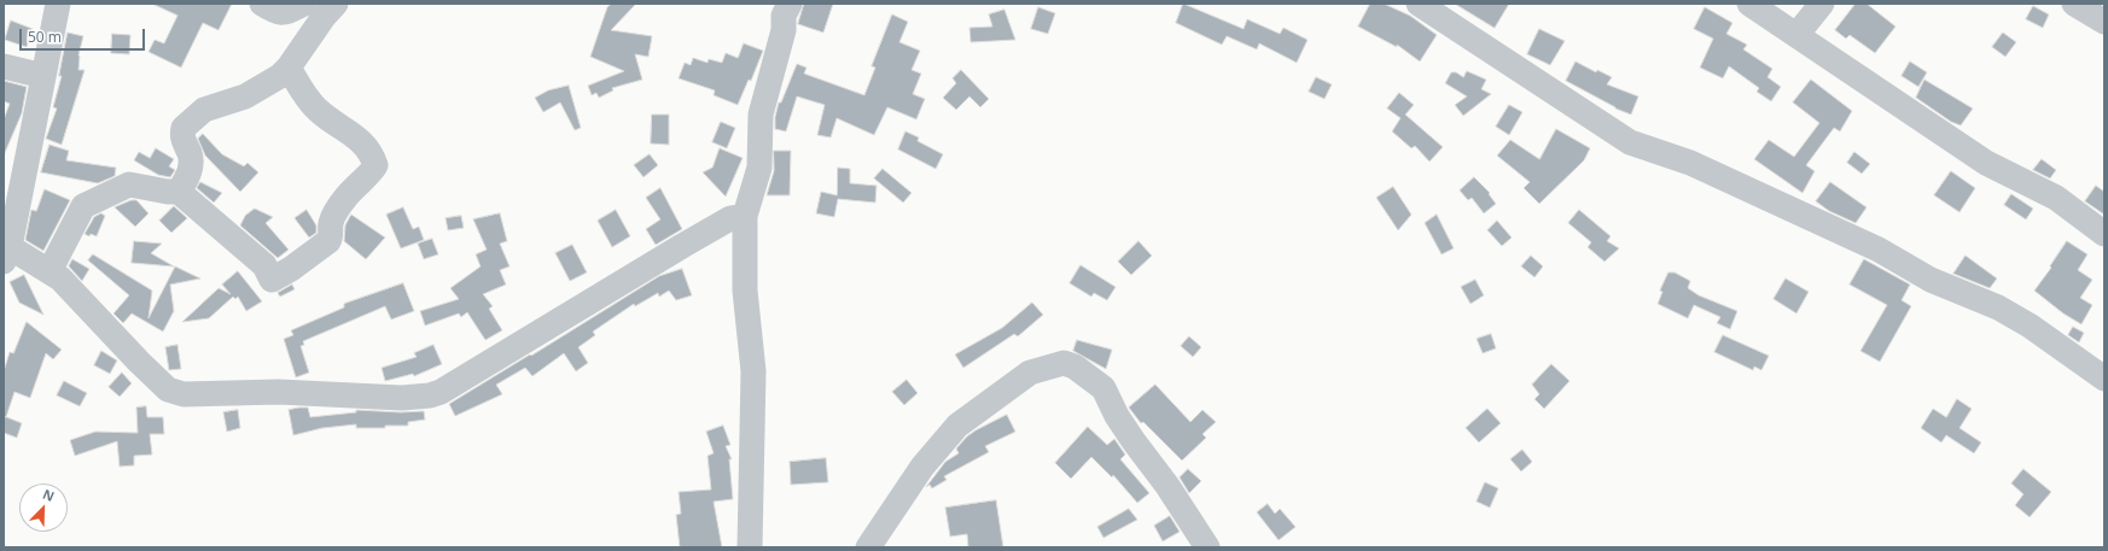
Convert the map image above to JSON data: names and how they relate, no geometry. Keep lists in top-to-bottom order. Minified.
{"scale_bar":"50 m","north":"top right"}
